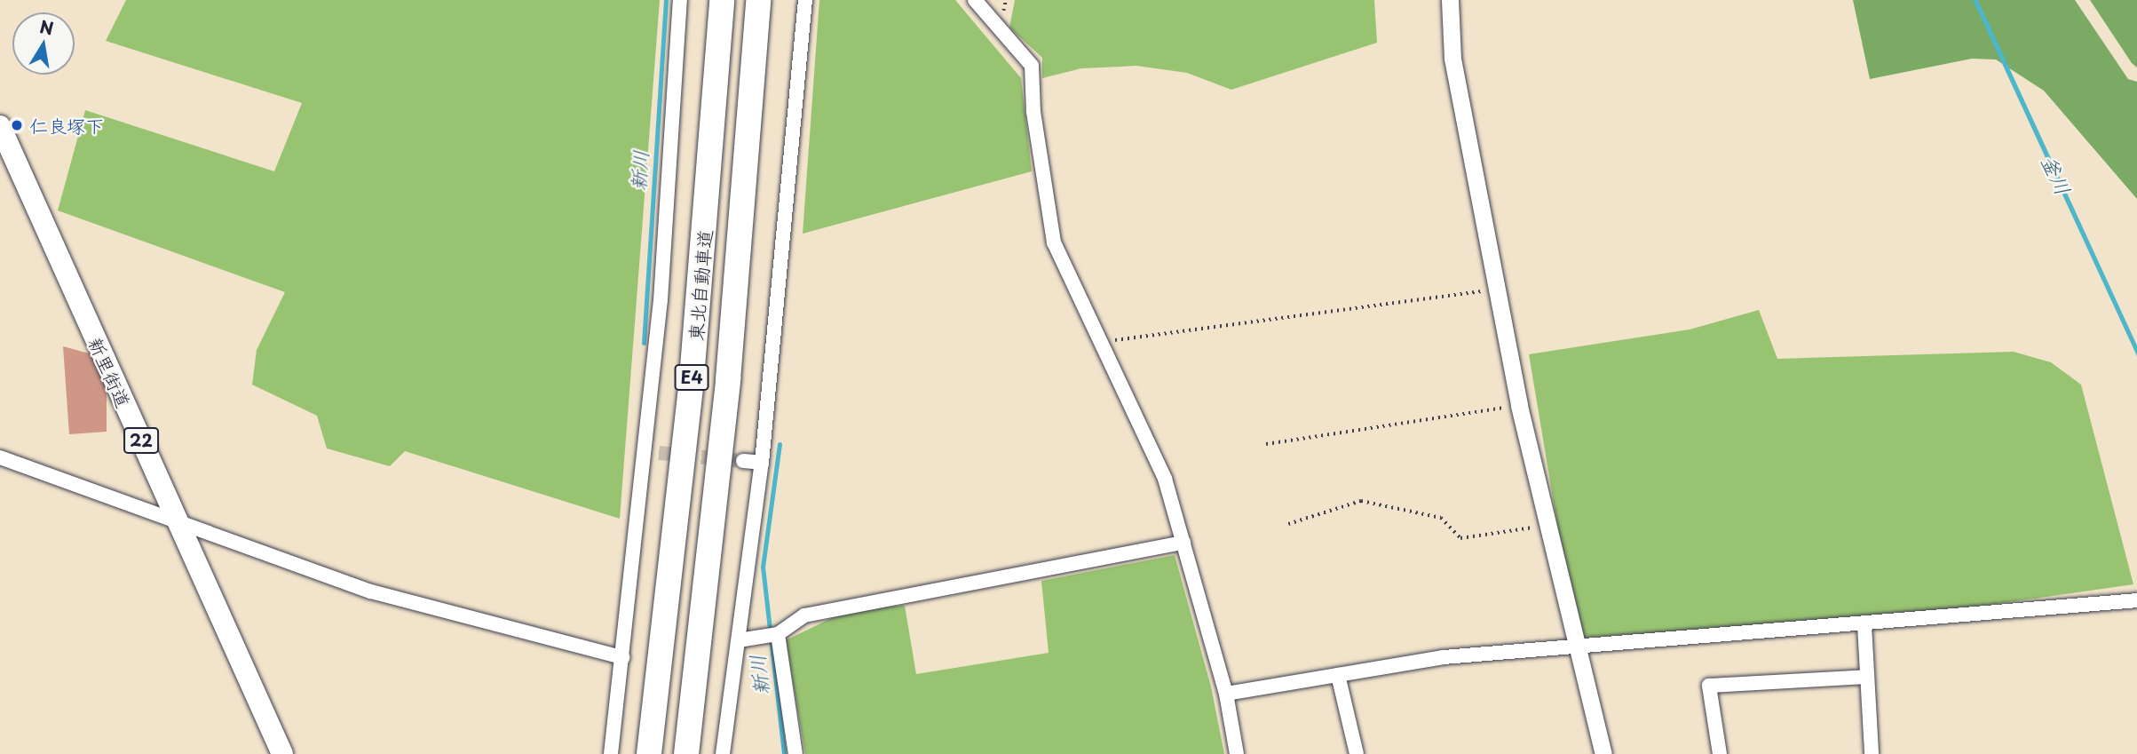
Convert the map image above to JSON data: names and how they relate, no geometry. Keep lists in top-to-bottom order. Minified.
{"streets":{"highway":["東北自動車道","E4"],"main road":["新里街道","22"]},"water":["新川","釜川"],"places":["仁良塚下"],"north":"top"}
